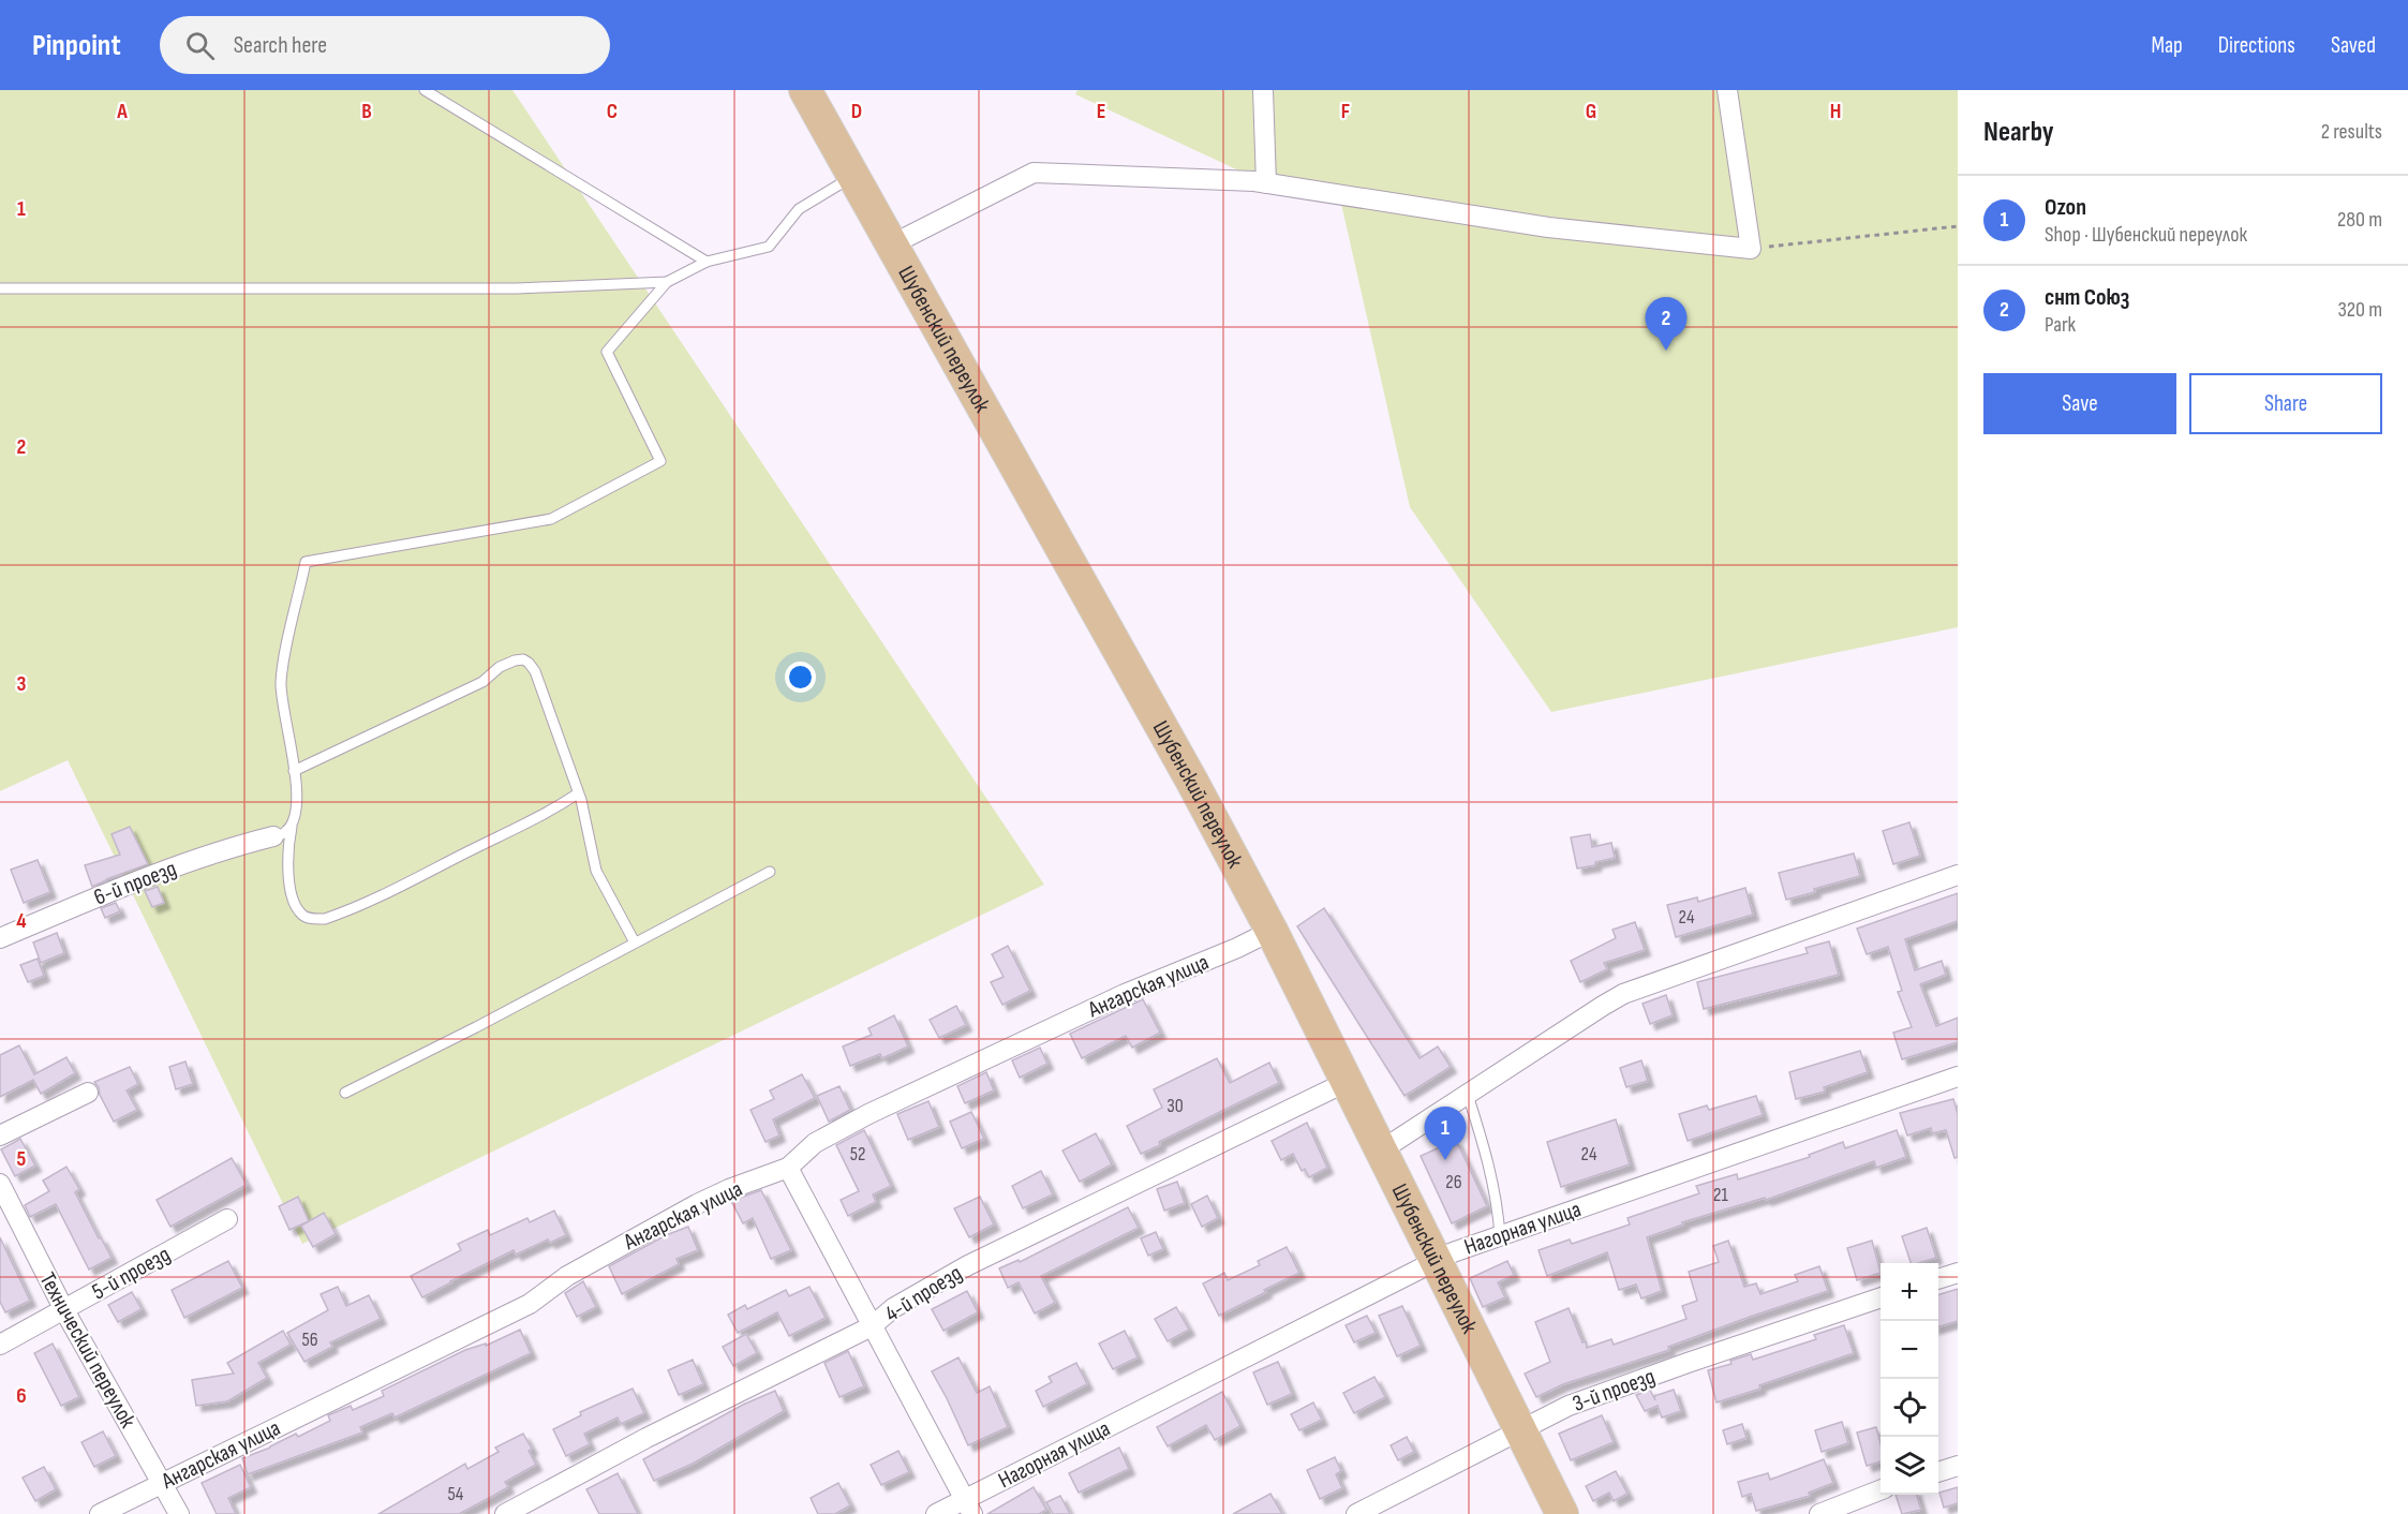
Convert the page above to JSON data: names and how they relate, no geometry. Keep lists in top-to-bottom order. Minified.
{"streets":{"main road":["Шубенский переулок"],"street":["6-й проезд","Ангарская улица","Нагорная улица","5-й проезд","4-й проезд","Технический переулок","3-й проезд"]},"crossings":[["Шубенский переулок","Ангарская улица"],["Шубенский переулок","Нагорная улица"],["Шубенский переулок","4-й проезд"],["Шубенский переулок","3-й проезд"],["Ангарская улица","Технический переулок"],["5-й проезд","Технический переулок"]],"house_numbers":["24","30","52","24","26","21","56","54"],"page":{"header":"Pinpoint","search":"Search here","nav":["Map","Directions","Saved"],"heading":["Nearby","2 results"],"list":[{"mark":"1","name":"Ozon","note":"Shop · Шубенский переулок","value":"280 m"},{"mark":"2","name":"снт Союз","note":"Park","value":"320 m"}],"pins":["2","1"],"buttons":["Save","Share"],"map_buttons":["+","−"]},"grid":{"columns":["A","B","C","D","E","F","G","H"],"rows":["1","2","3","4","5","6"]}}
